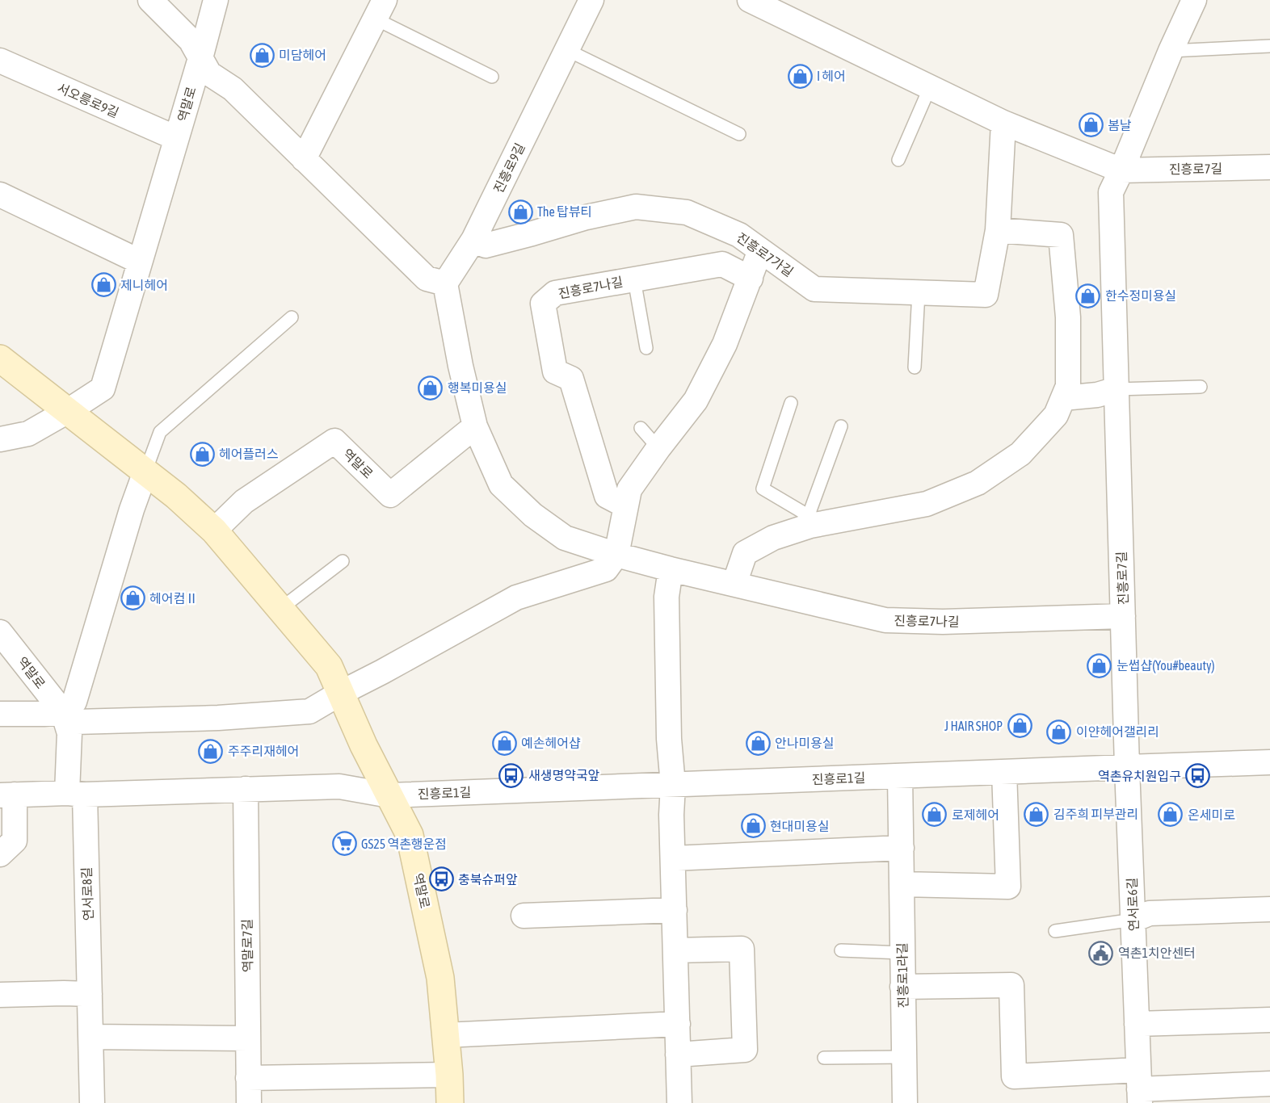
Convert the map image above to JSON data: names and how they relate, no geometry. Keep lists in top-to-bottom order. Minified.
{"streets":{"street":["서오릉로9길","역말로","진흥로9길","진흥로7길","진흥로7가길","진흥로7나길","진흥로1길","연서로8길","연서로6길","역말로7길","진흥로1라길"]},"crossings":[["서오릉로9길","역말로"],["역말로","진흥로7나길"],["역말로","진흥로1길"],["역말로","연서로8길"],["진흥로9길","진흥로7가길"],["진흥로9길","진흥로7나길"],["진흥로7길","진흥로7나길"],["진흥로7길","진흥로1길"],["진흥로7길","연서로6길"],["진흥로1길","연서로6길"],["진흥로1길","진흥로1라길"]],"places":{"shop":["미담헤어","I 헤어","봄날","The 탑뷰티","제니헤어","한수정미용실","행복미용실","헤어플러스","헤어컴Ⅱ","눈썹샵(You#beauty)","J HAIR SHOP","이얀헤어갤리리","예손헤어샵","안나미용실","주주리재헤어","김주희 피부관리","로제헤어","온세미로","현대미용실"],"bus stop":["새생명약국앞","역촌유치원입구","충북슈퍼앞"],"supermarket":["GS25 역촌행운점"],"public building":["역촌1치안센터"]}}
